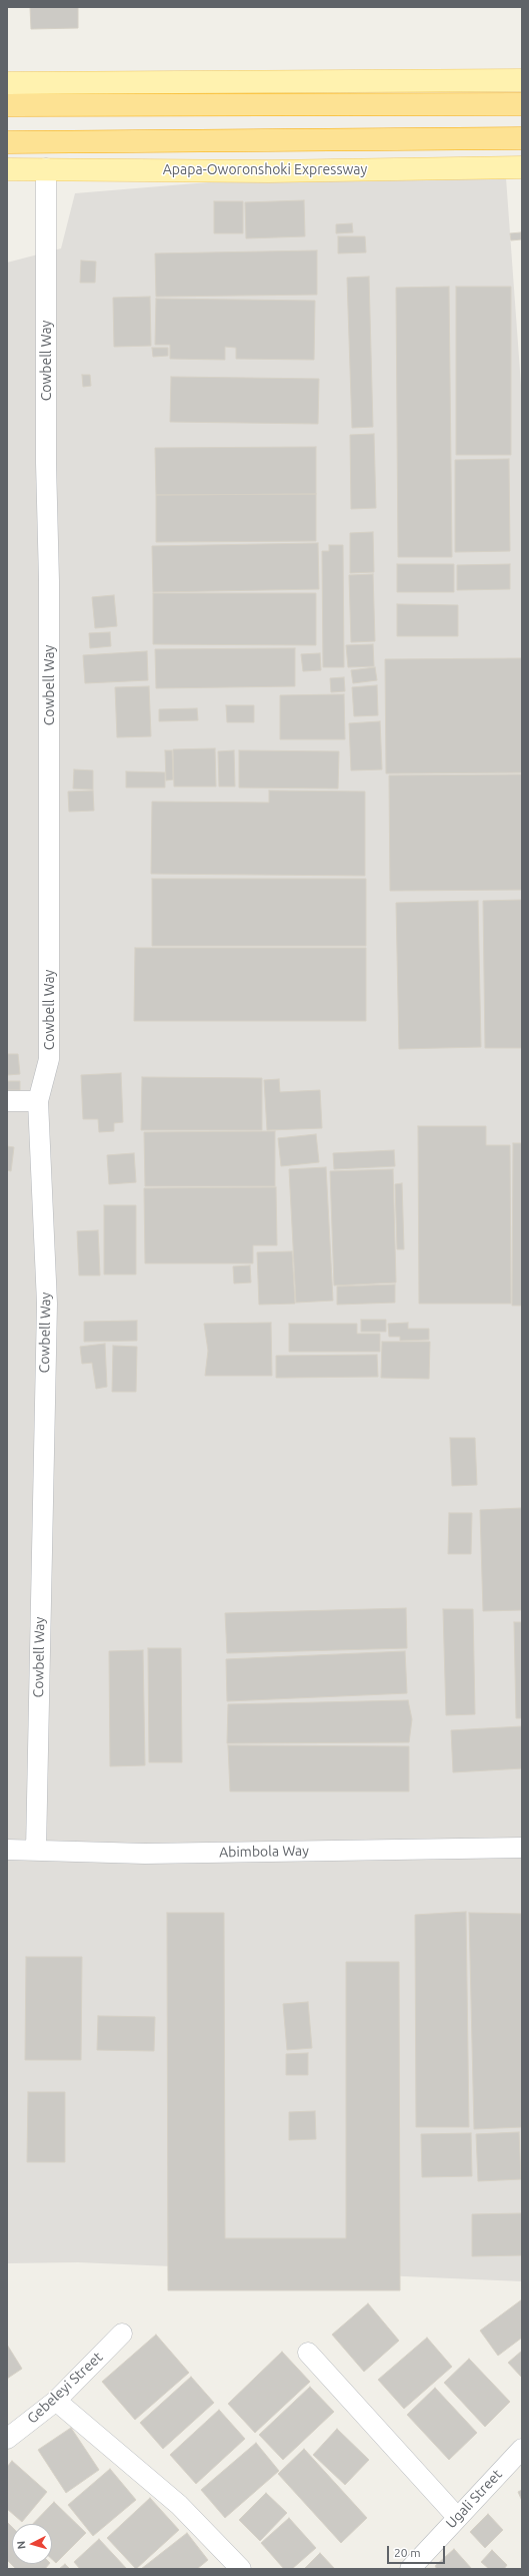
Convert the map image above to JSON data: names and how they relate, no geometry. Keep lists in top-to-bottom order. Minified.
{"streets":{"highway":["Apapa-Oworonshoki Expressway"],"street":["Cowbell Way","Abimbola Way","Gebeleyi Street","Ugali Street"]},"crossings":[["Apapa-Oworonshoki Expressway","Cowbell Way"],["Cowbell Way","Abimbola Way"]],"scale_bar":"20 m","north":"left"}
